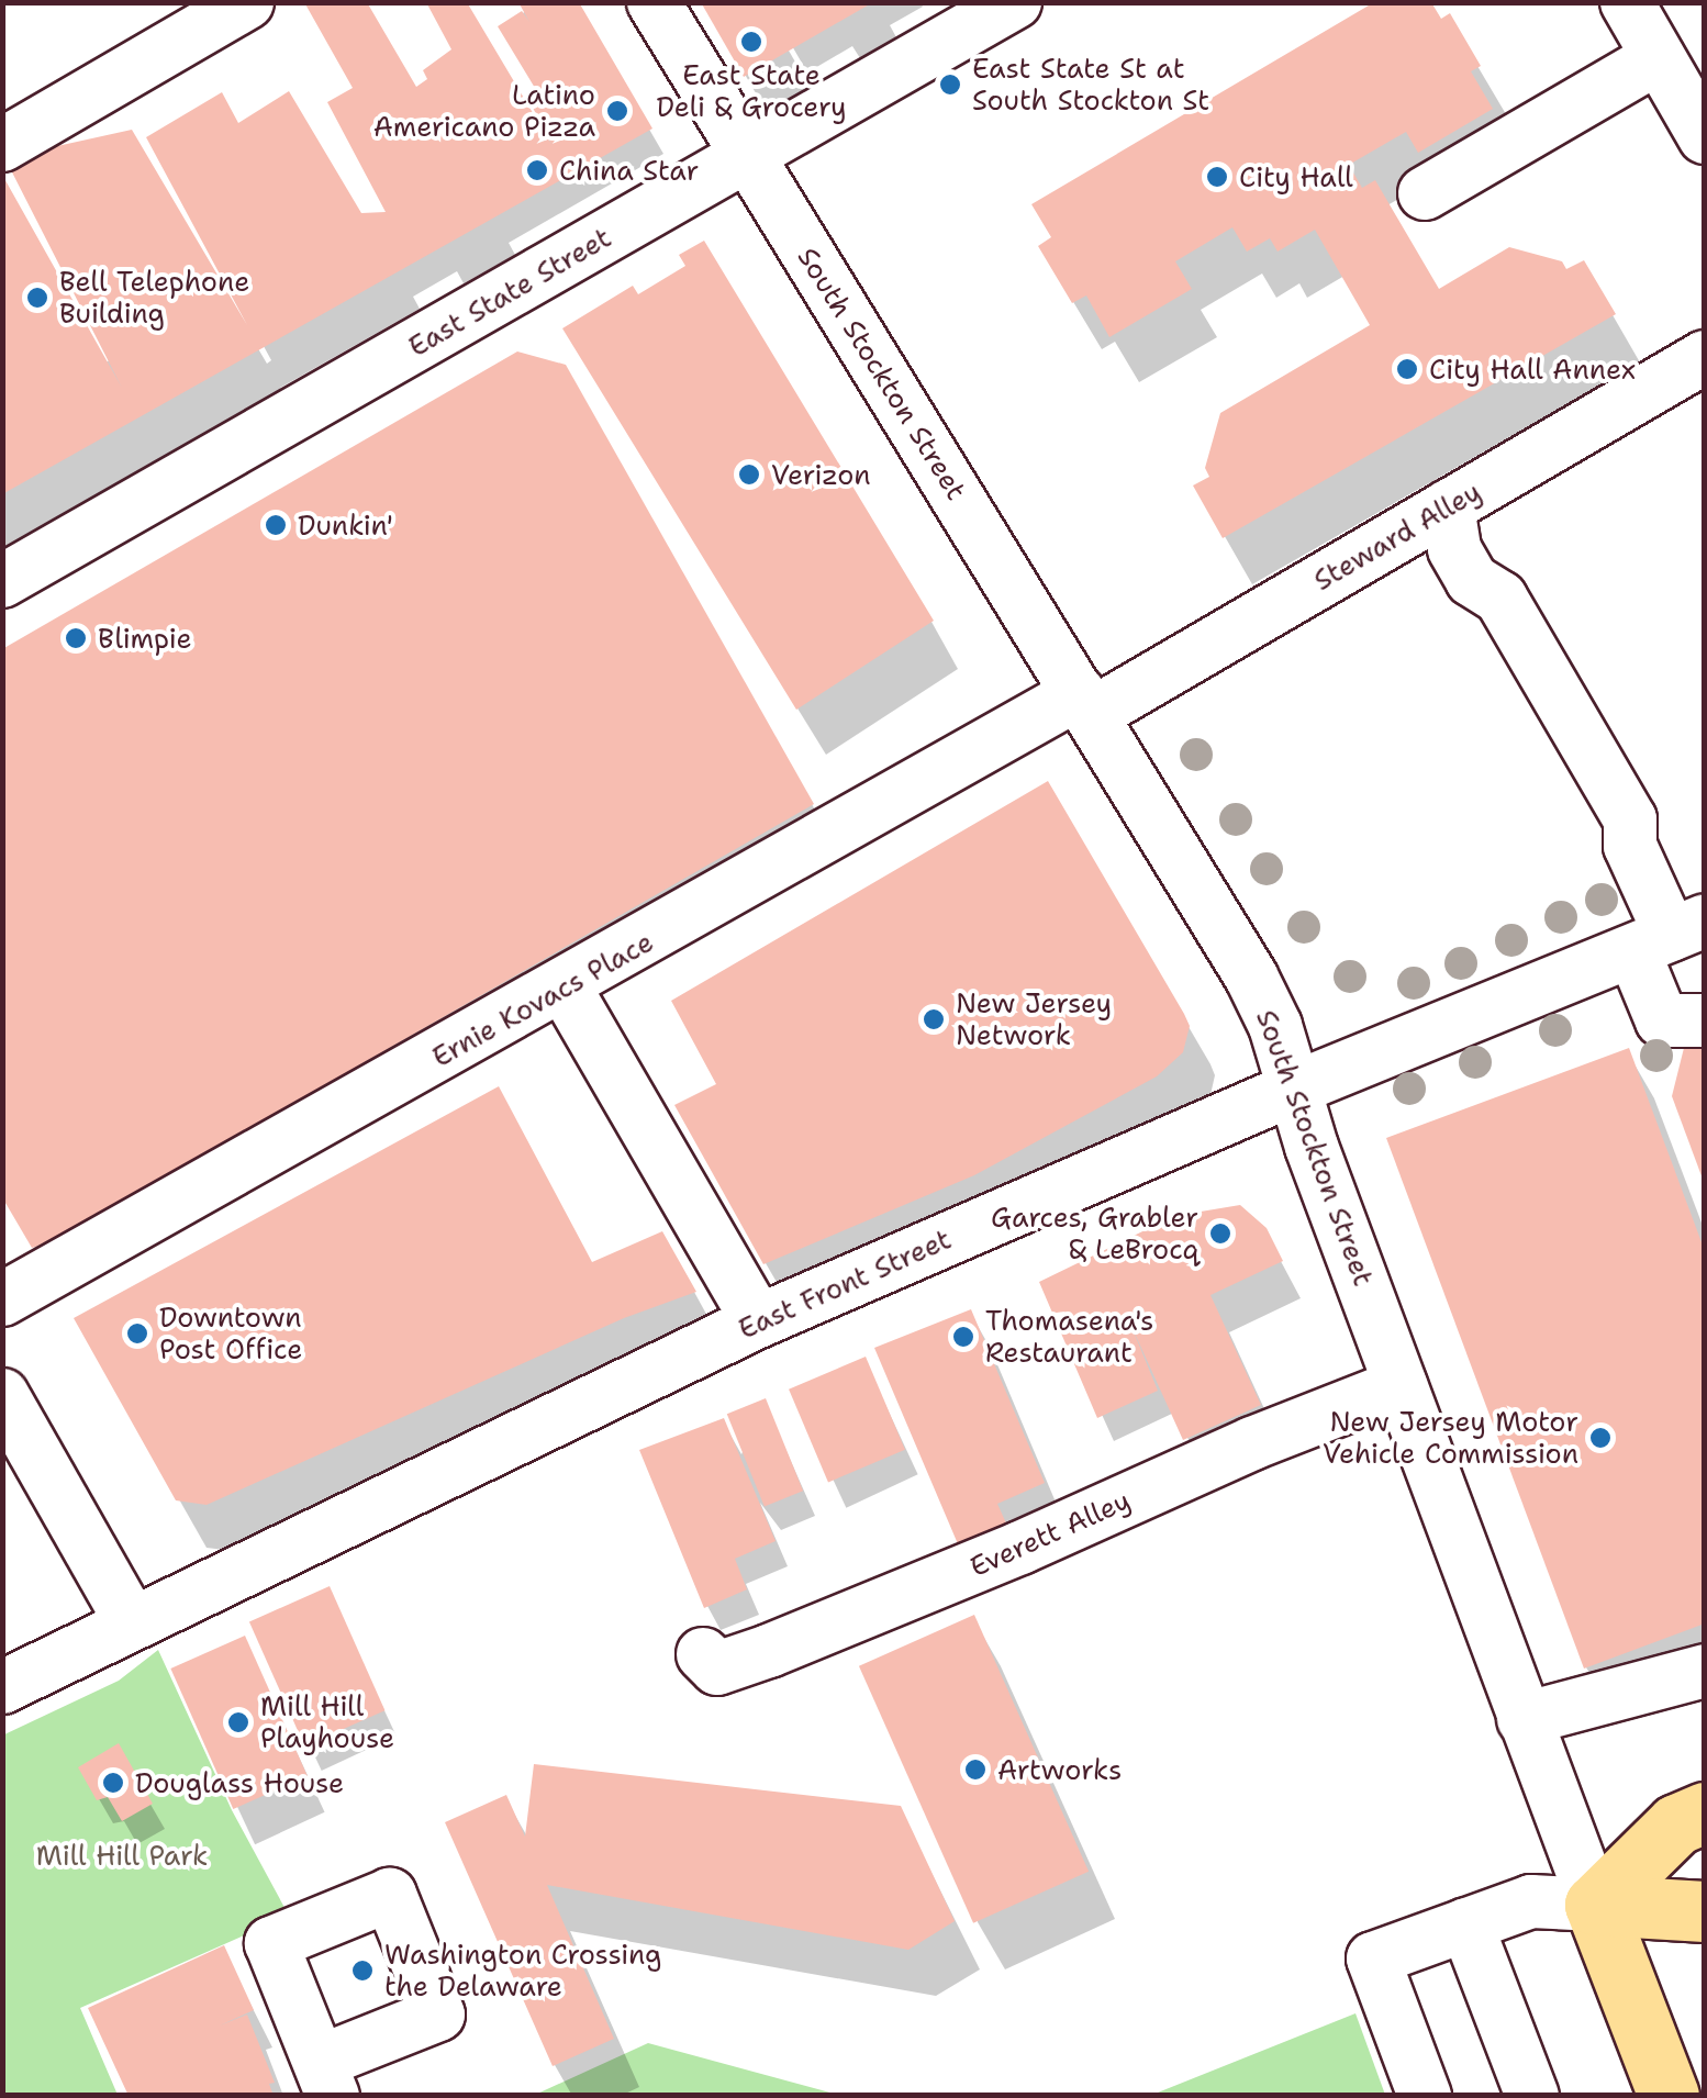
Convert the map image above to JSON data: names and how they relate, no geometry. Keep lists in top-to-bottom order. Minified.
{"streets":{"main road":["South Stockton Street"],"street":["East State Street","Steward Alley","Ernie Kovacs Place","East Front Street","Everett Alley"]},"crossings":[["East State Street","South Stockton Street"],["South Stockton Street","Steward Alley"],["South Stockton Street","Ernie Kovacs Place"],["South Stockton Street","East Front Street"],["South Stockton Street","Everett Alley"],["Steward Alley","Ernie Kovacs Place"]],"parks":["Mill Hill Park"],"places":["East State Deli & Grocery","East State St at South Stockton St","Latino Americano Pizza","China Star","City Hall","Bell Telephone Building","City Hall Annex","Verizon","Dunkin'","Blimpie","New Jersey Network","Garces, Grabler & LeBrocq","Downtown Post Office","Thomasena's Restaurant","New Jersey Motor Vehicle Commission","Mill Hill Playhouse","Artworks","Douglass House","Washington Crossing the Delaware"]}
